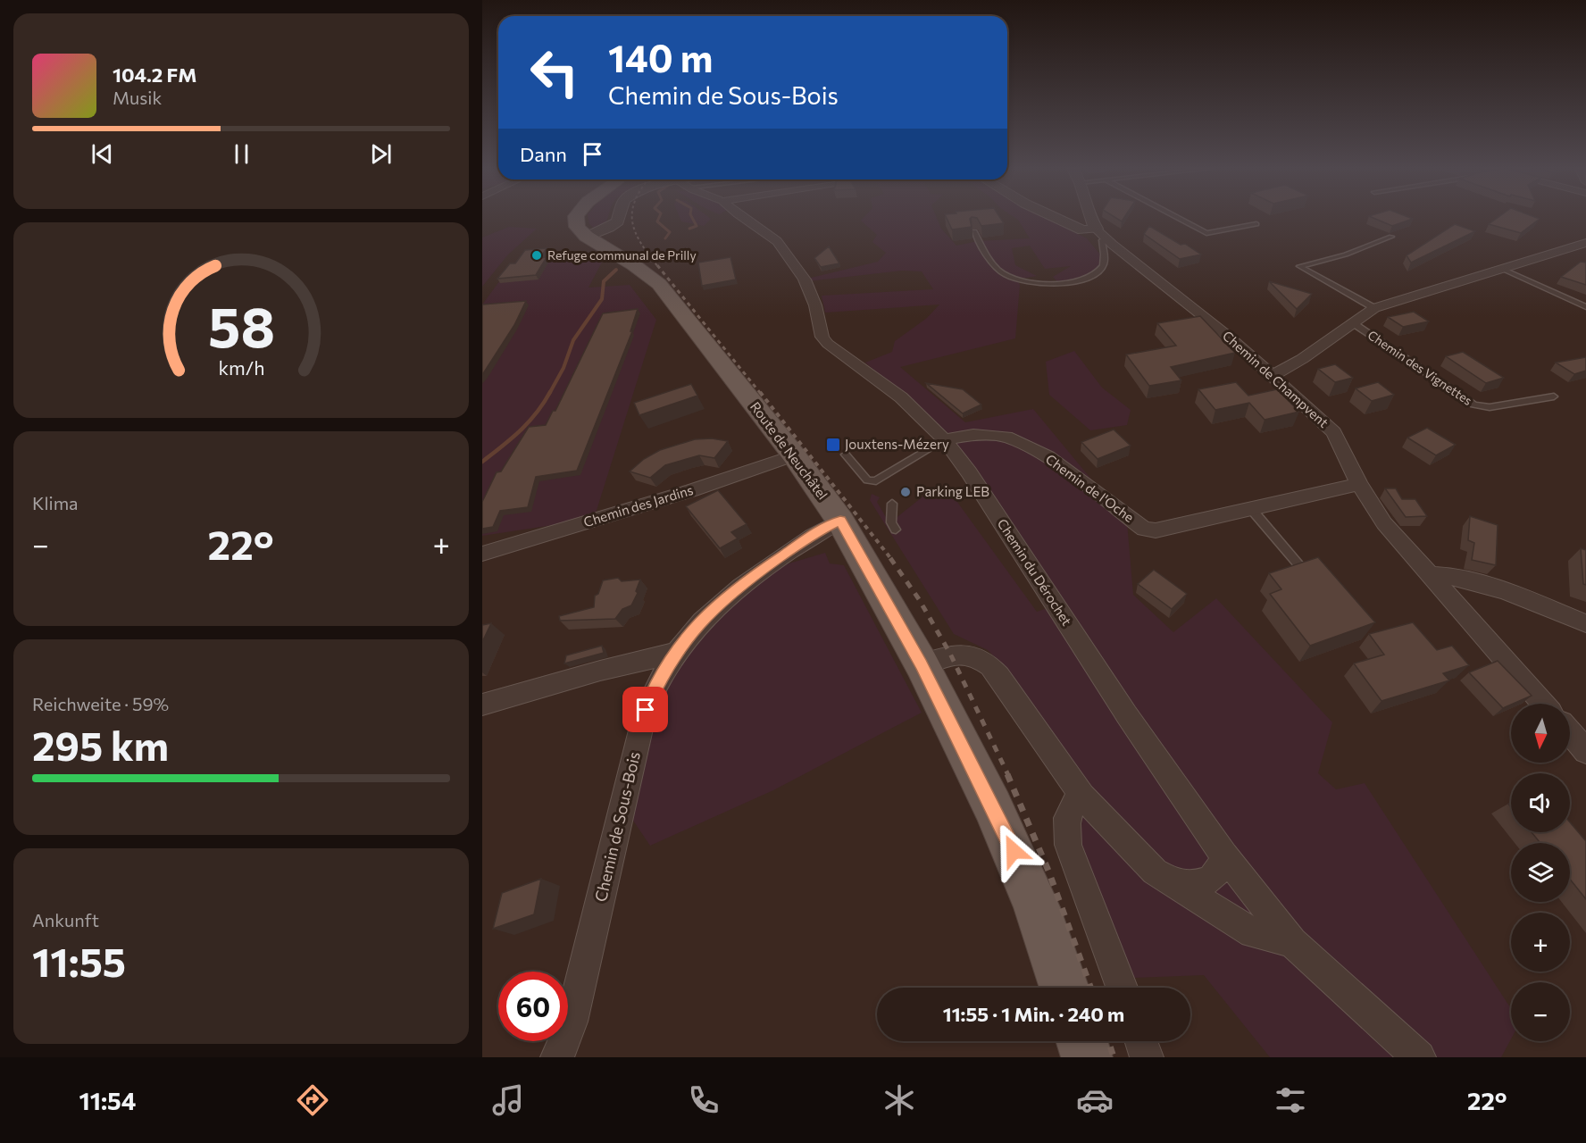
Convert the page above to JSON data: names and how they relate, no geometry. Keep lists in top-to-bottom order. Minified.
{"streets":{"main road":["Route de Neuchâtel"],"street":["Chemin des Vignettes","Chemin de Champvent","Chemin de l'Oche","Chemin des Jardins","Chemin du Dérochet","Chemin de Sous-Bois"]},"crossings":[["Chemin des Vignettes","Chemin de Champvent"],["Chemin de Champvent","Chemin de l'Oche"],["Route de Neuchâtel","Chemin des Jardins"],["Route de Neuchâtel","Chemin de Sous-Bois"],["Chemin de l'Oche","Chemin du Dérochet"]],"places":{"other":["Refuge communal de Prilly","Parking LEB"],"transit":["Jouxtens-Mézery"]},"north":"bottom","page":{"turn":["140 m","Chemin de Sous-Bois"],"song":["104.2 FM","Musik"],"then":"Dann","tile":["Klima",["Reichweite · 59%","295 km"],["Ankunft","11:55"]],"heat":["−","22°","+"],"map_buttons":["+","−"],"limit":"60","trip":"11:55 · 1 Min. · 240 m","tabs":["11:54","22°"],"gauge":["58","km/h"]}}
